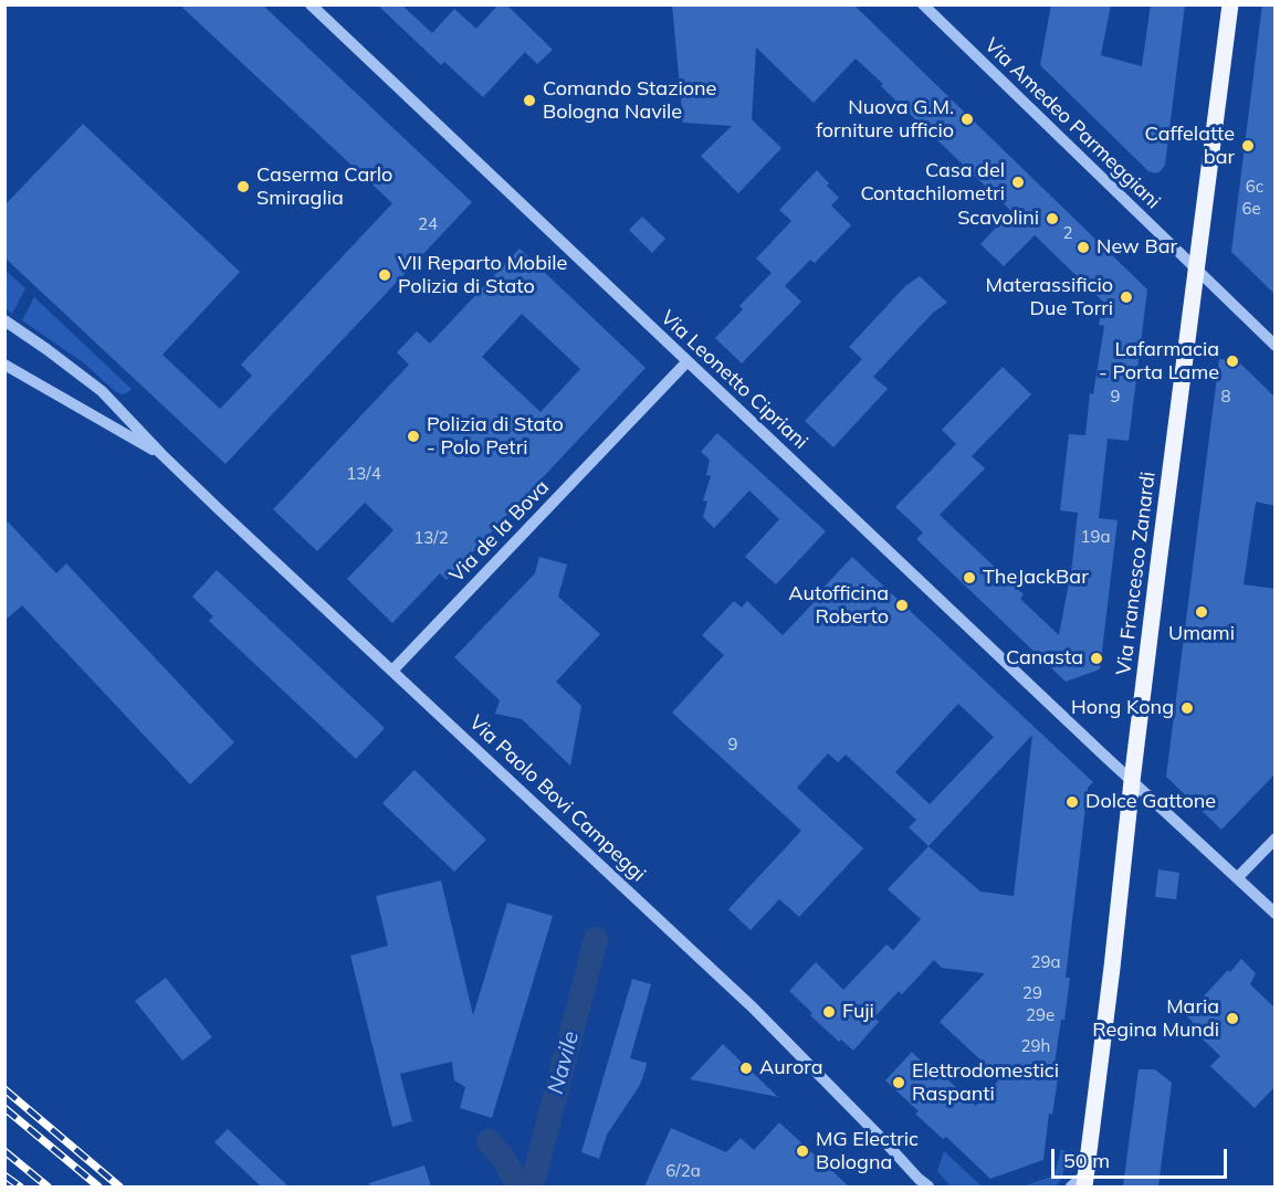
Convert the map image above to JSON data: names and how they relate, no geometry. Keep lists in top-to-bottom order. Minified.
{"streets":{"main road":["Via Francesco Zanardi"],"street":["Via Amedeo Parmeggiani","Via Leonetto Cipriani","Via de la Bova","Via Paolo Bovi Campeggi"]},"crossings":[["Via Amedeo Parmeggiani","Via Francesco Zanardi"],["Via Leonetto Cipriani","Via de la Bova"],["Via Leonetto Cipriani","Via Francesco Zanardi"],["Via de la Bova","Via Paolo Bovi Campeggi"]],"water":["Navile"],"places":["Comando Stazione Bologna Navile","Nuova G.M. forniture ufficio","Caffelatte bar","Casa del Contachilometri","Caserma Carlo Smiraglia","Scavolini","New Bar","VII Reparto Mobile Polizia di Stato","Materassificio Due Torri","Lafarmacia - Porta Lame","Polizia di Stato - Polo Petri","TheJackBar","Autofficina Roberto","Umami","Canasta","Hong Kong","Dolce Gattone","Fuji","Maria Regina Mundi","Aurora","Elettrodomestici Raspanti","MG Electric Bologna"],"house_numbers":["6c","6e","24","2","9","8","13/4","19a","13/2","9","29a","29","29e","29h","6/2a"],"scale_bar":"50 m"}
